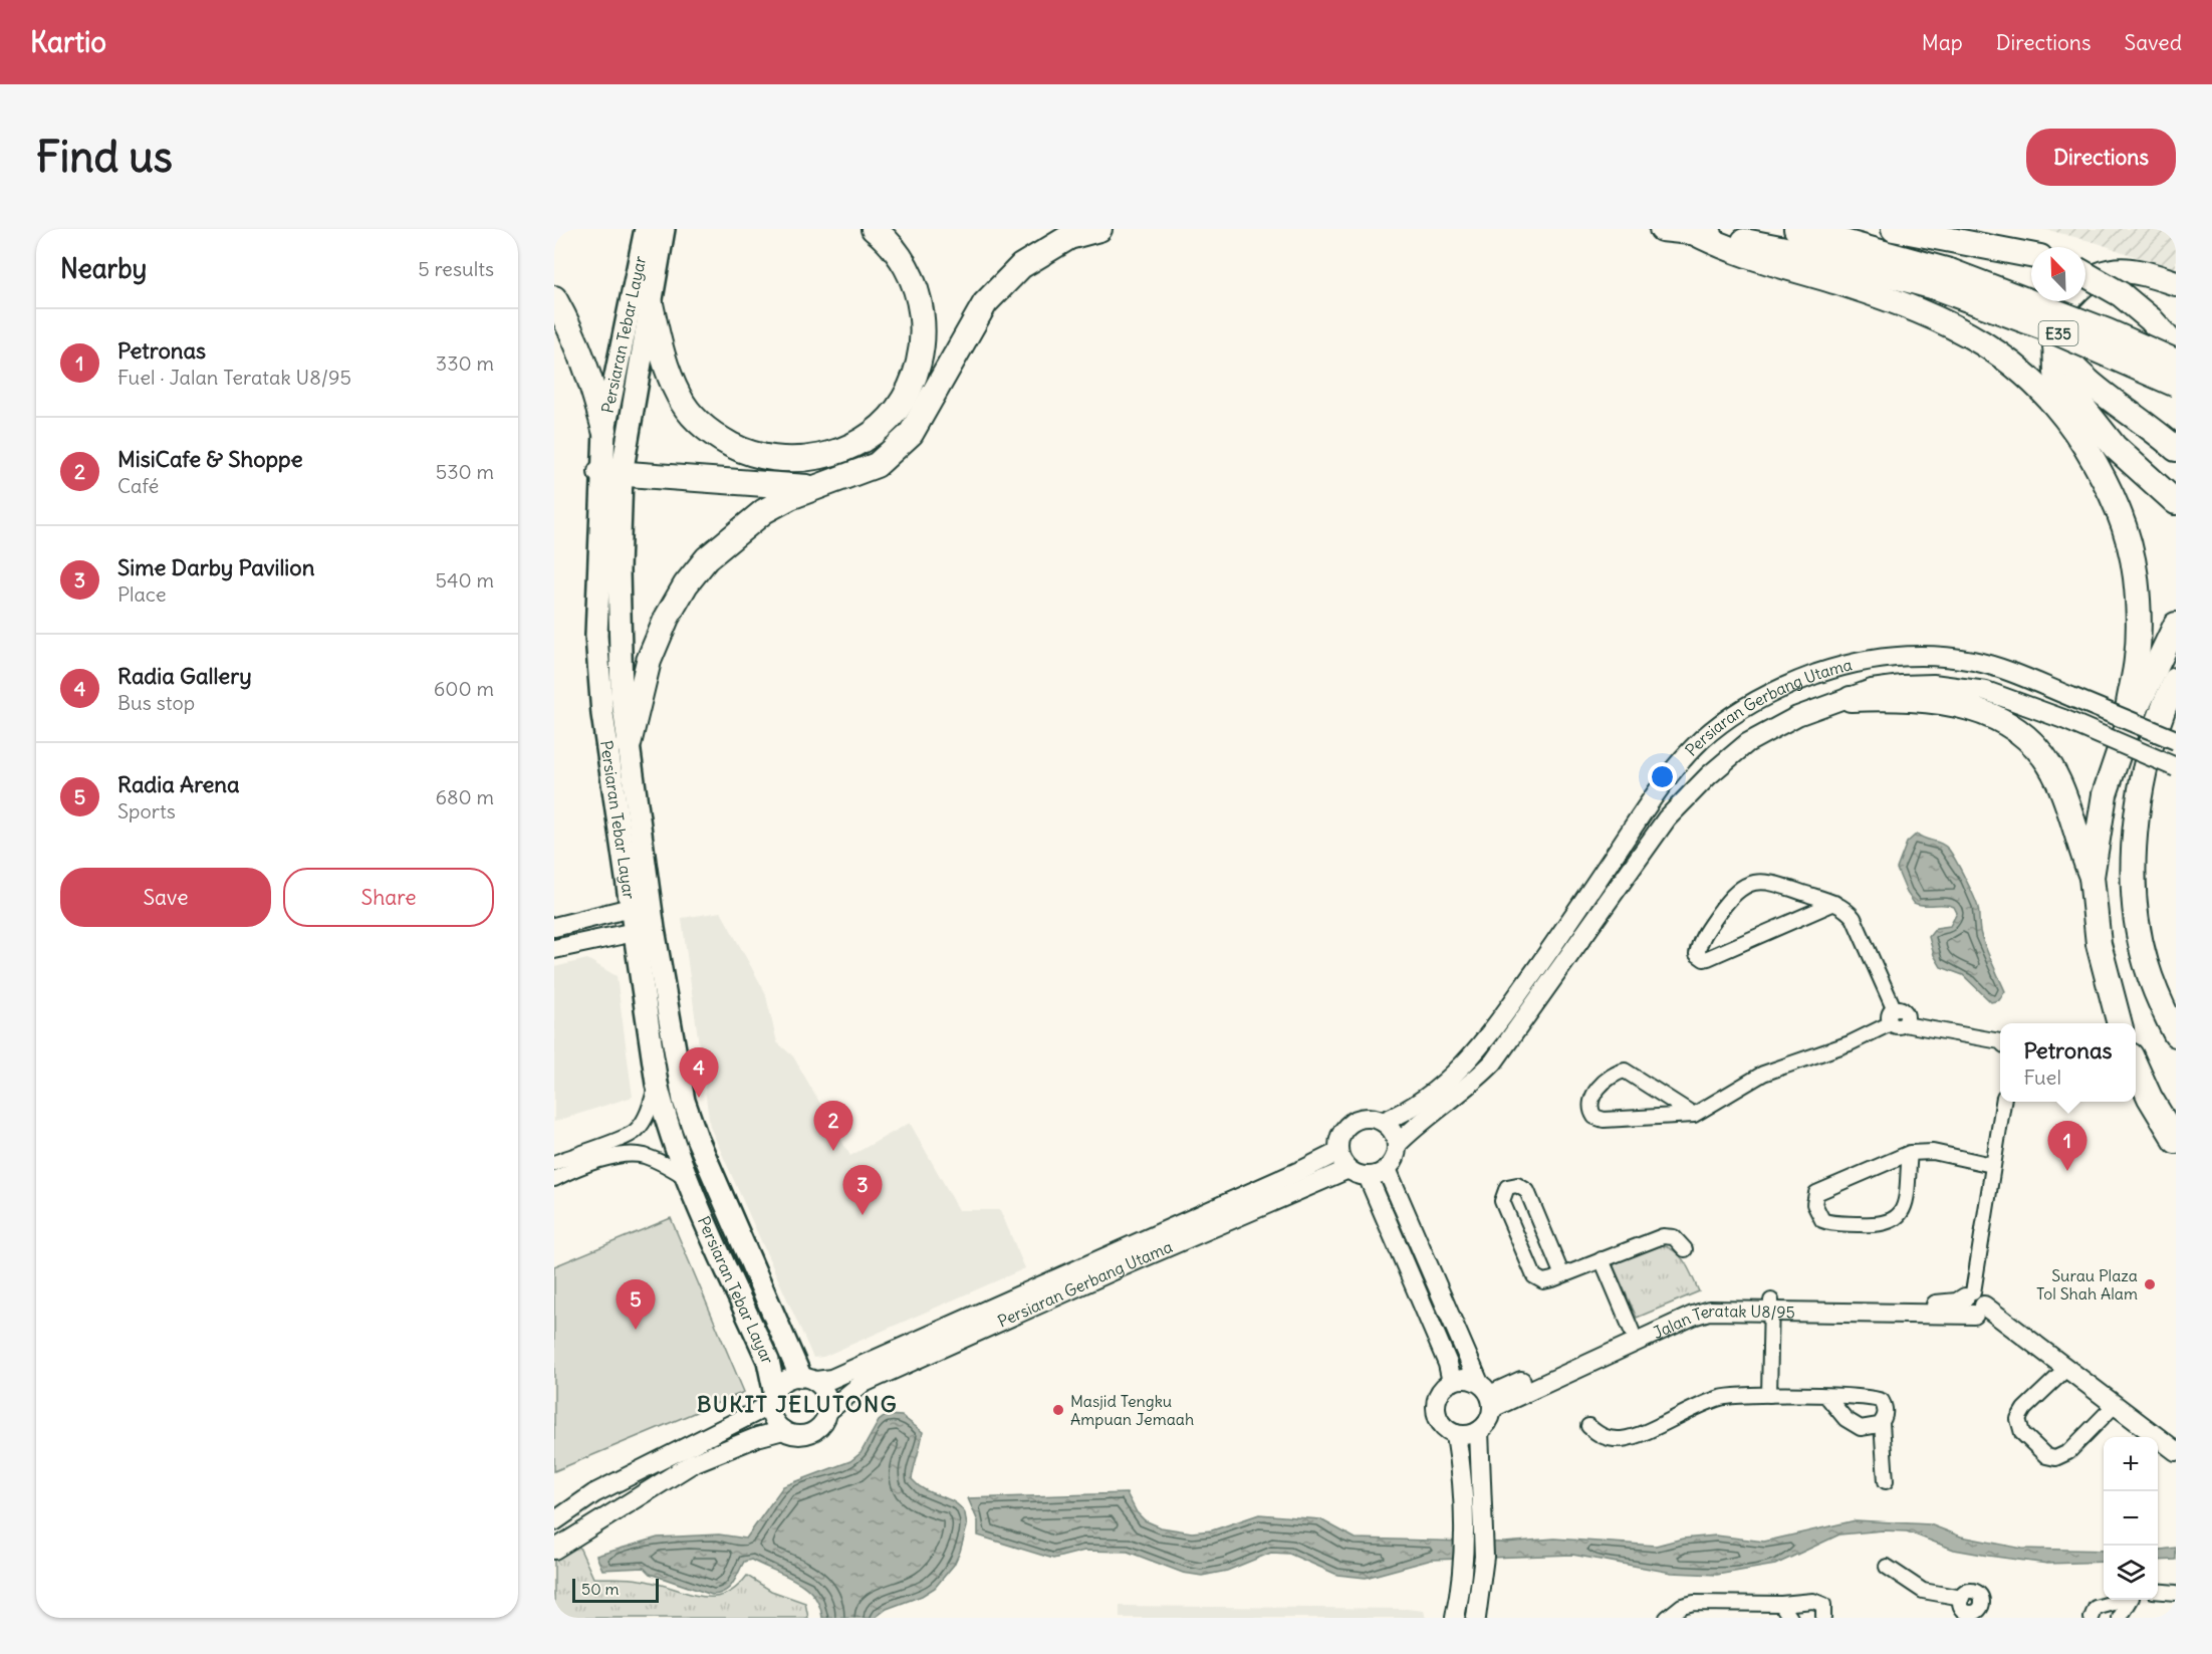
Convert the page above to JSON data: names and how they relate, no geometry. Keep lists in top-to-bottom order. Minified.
{"streets":{"highway":["E35"],"main road":["Persiaran Tebar Layar","Persiaran Gerbang Utama","Jalan Teratak U8/95"]},"crossings":[["Persiaran Tebar Layar","Persiaran Gerbang Utama"]],"districts":["BUKIT JELUTONG"],"places":["Surau Plaza Tol Shah Alam","Masjid Tengku Ampuan Jemaah"],"scale_bar":"50 m","north":"top left","page":{"header":"Kartio","nav":["Map","Directions","Saved"],"buttons":["Directions",["Save","Share"]],"title":"Find us","heading":["Nearby","5 results"],"list":[{"mark":"1","name":"Petronas","note":"Fuel · Jalan Teratak U8/95","value":"330 m"},{"mark":"2","name":"MisiCafe & Shoppe","note":"Café","value":"530 m"},{"mark":"3","name":"Sime Darby Pavilion","note":"Place","value":"540 m"},{"mark":"4","name":"Radia Gallery","note":"Bus stop","value":"600 m"},{"mark":"5","name":"Radia Arena","note":"Sports","value":"680 m"}],"popup":["Petronas","Fuel"],"pins":["4","2","1","3","5"],"map_buttons":["+","−"],"scale":"50 m"}}
